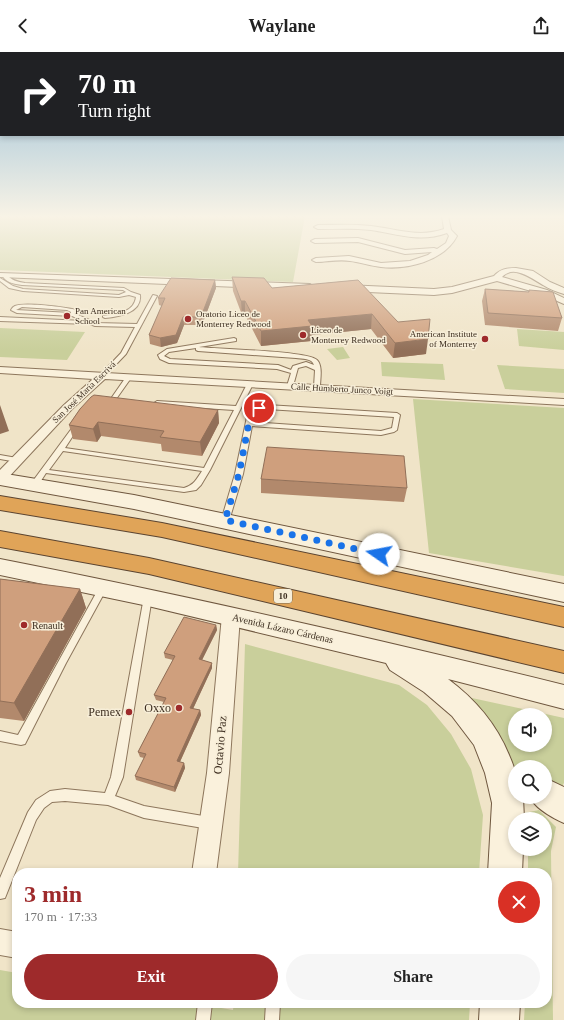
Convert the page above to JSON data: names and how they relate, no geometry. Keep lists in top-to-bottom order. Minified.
{"streets":{"highway":["10"],"street":["Calle Humberto Junco Voigt","San José María Escrivá","Avenida Lázaro Cárdenas","Octavio Paz"]},"crossings":[["Calle Humberto Junco Voigt","San José María Escrivá"],["Avenida Lázaro Cárdenas","Octavio Paz"]],"places":["Pan American School","Oratorio Liceo de Monterrey Redwood","Liceo de Monterrey Redwood","American Institute of Monterrey","Renault","Oxxo","Pemex"],"page":{"header":"Waylane","turn":["70 m","Turn right"],"heading":["3 min","170 m · 17:33"],"buttons":["Exit","Share"]}}
